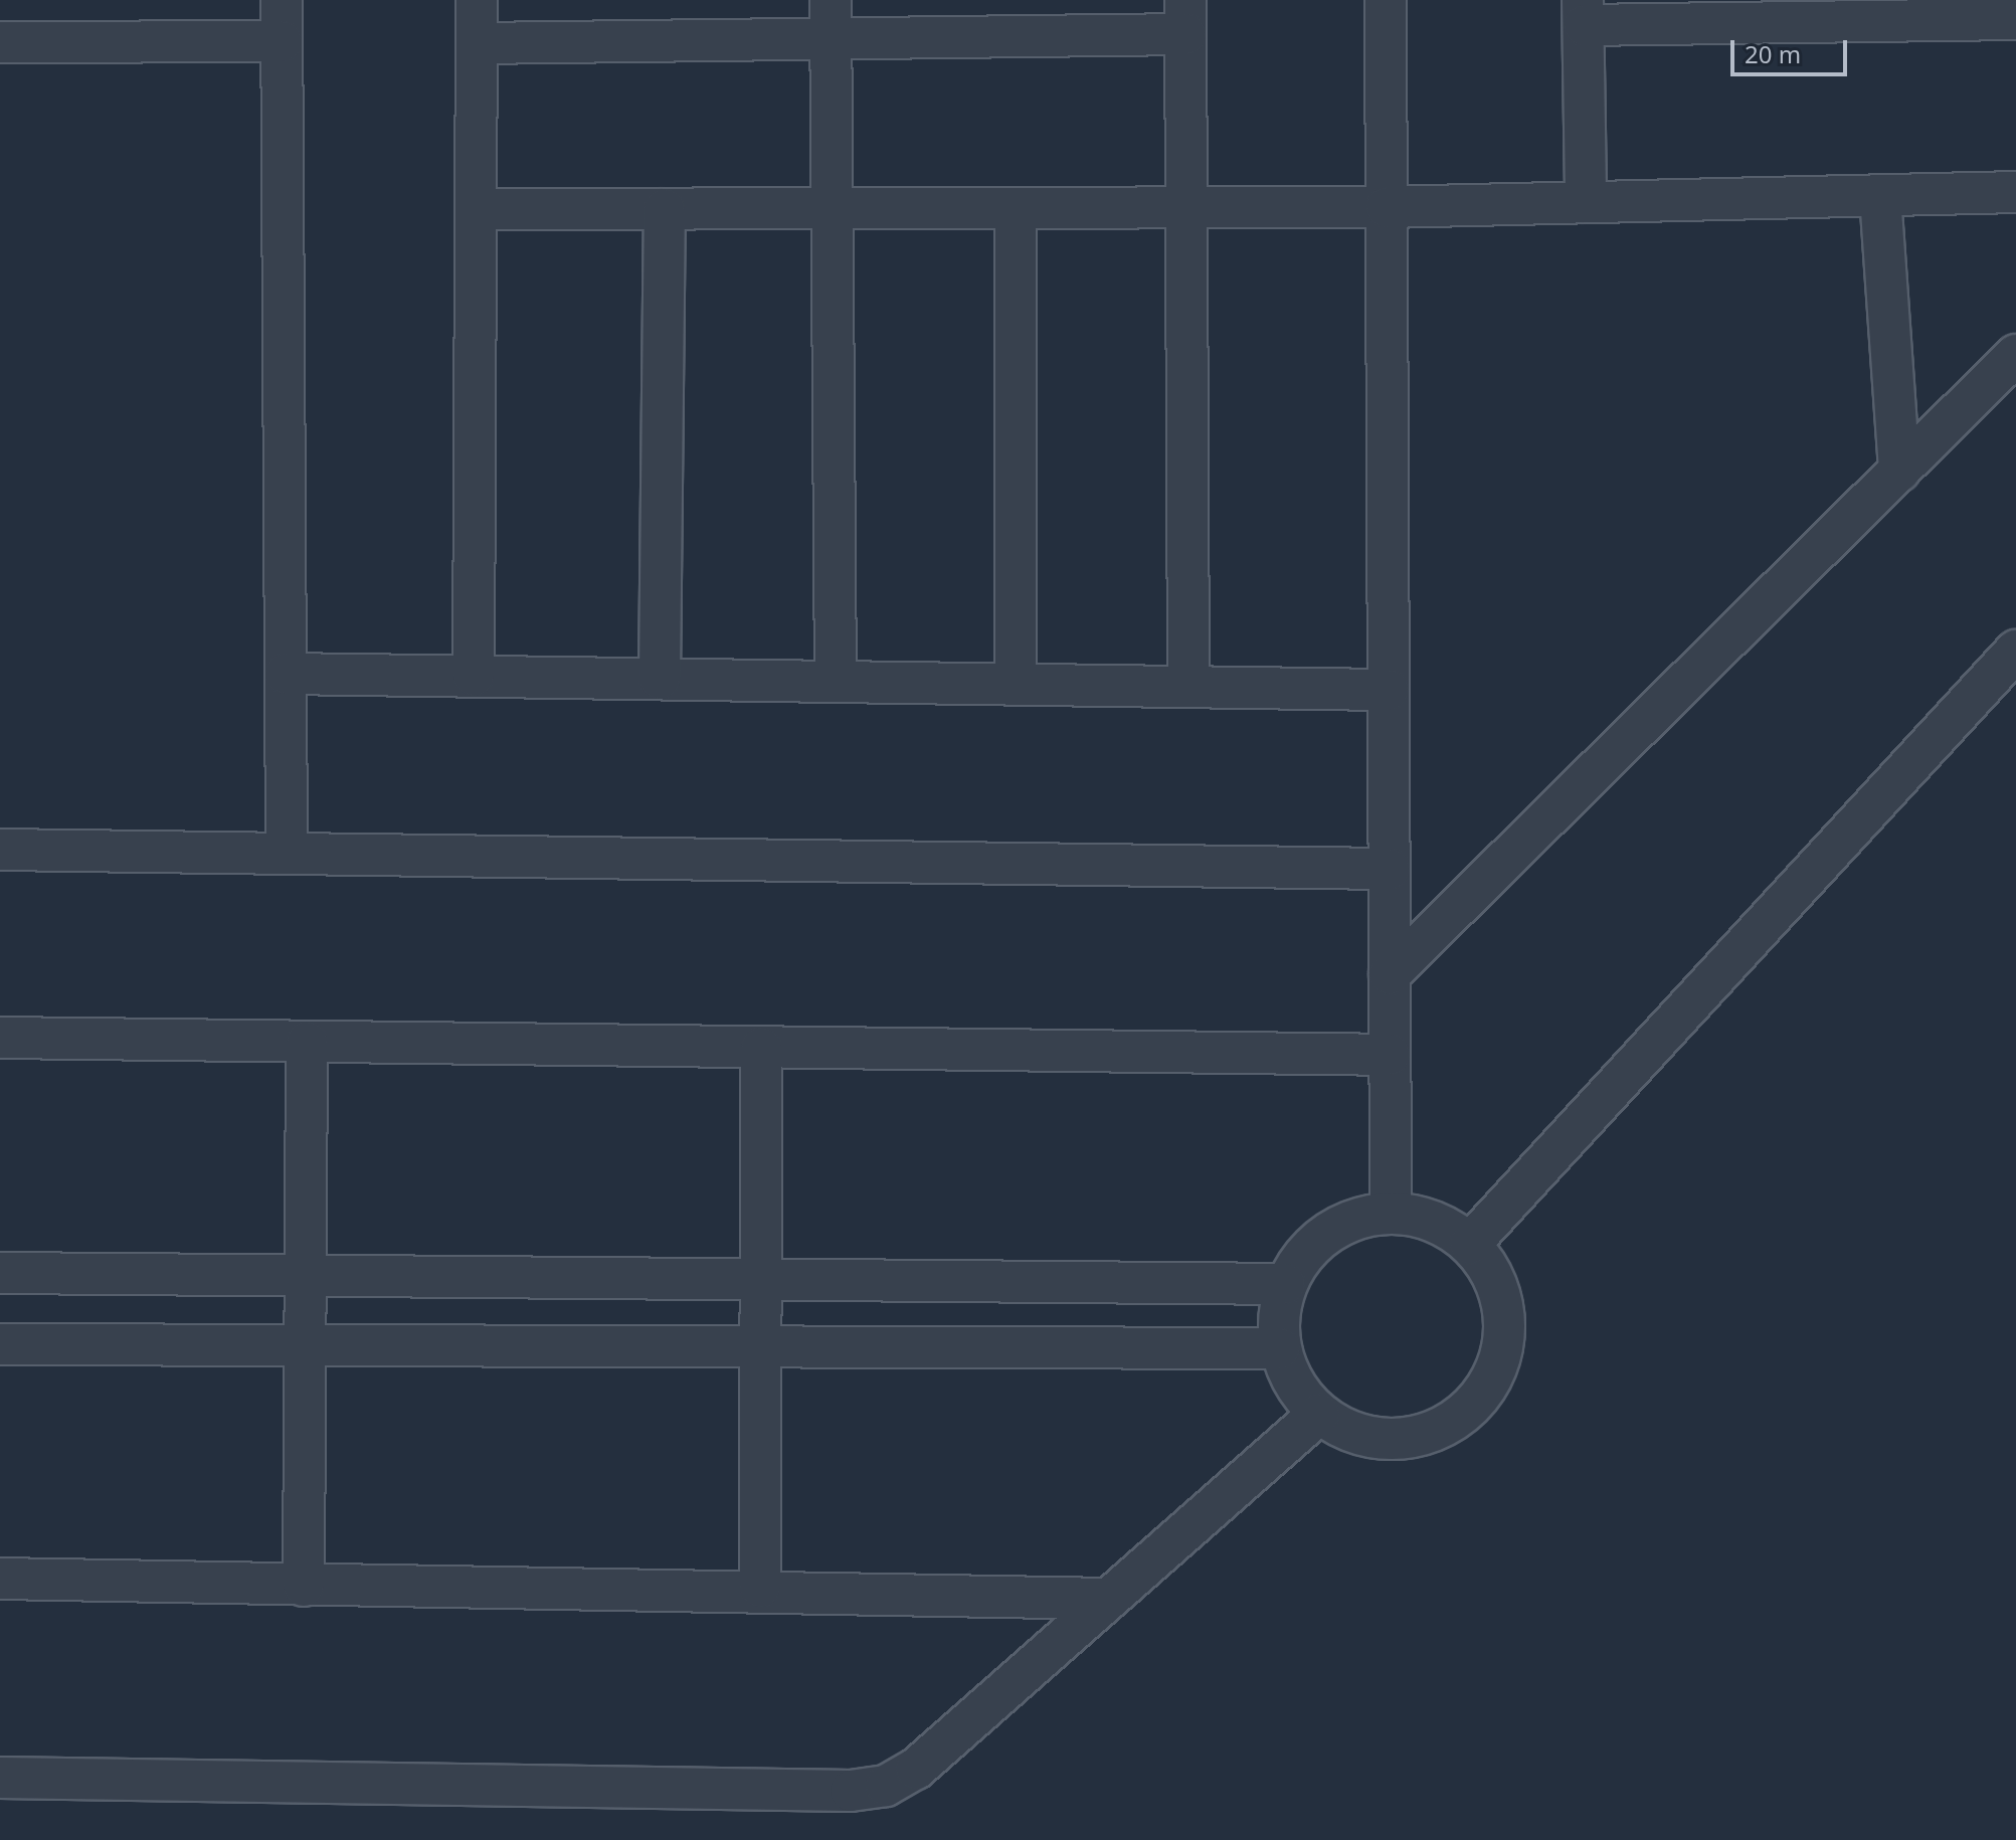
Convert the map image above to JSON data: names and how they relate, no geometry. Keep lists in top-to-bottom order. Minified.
{"scale_bar":"20 m"}
